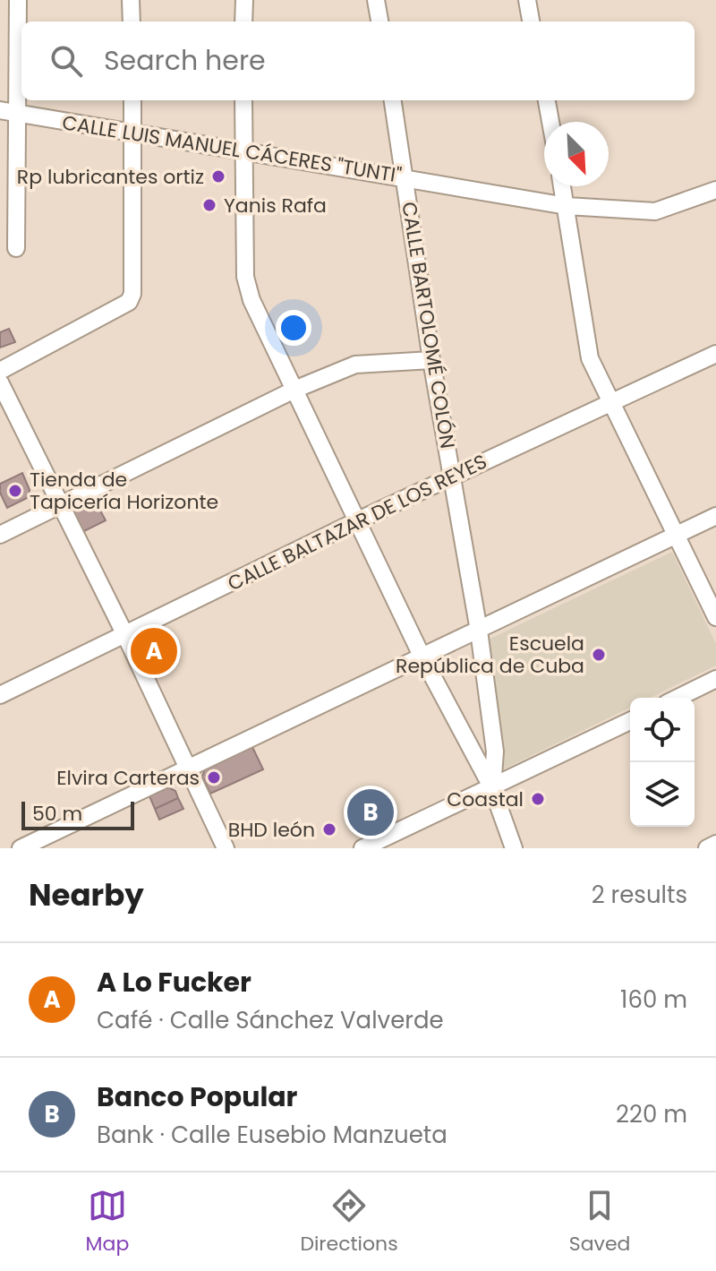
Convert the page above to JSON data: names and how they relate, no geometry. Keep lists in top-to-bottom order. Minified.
{"streets":{"street":["CALLE LUIS MANUEL CÁCERES \"TUNTI\"","CALLE BARTOLOMÉ COLÓN","CALLE BALTAZAR DE LOS REYES"]},"crossings":[["CALLE LUIS MANUEL CÁCERES \"TUNTI\"","CALLE BARTOLOMÉ COLÓN"],["CALLE BARTOLOMÉ COLÓN","CALLE BALTAZAR DE LOS REYES"]],"places":["Rp lubricantes ortiz","Yanis Rafa","Tienda de Tapicería Horizonte","Escuela República de Cuba","Elvira Carteras","Coastal","BHD león"],"scale_bar":"50 m","north":"bottom right","page":{"search":"Search here","pins":["A","B"],"scale":"50 m","heading":["Nearby","2 results"],"list":[{"mark":"A","name":"A Lo Fucker","note":"Café · Calle Sánchez Valverde","value":"160 m"},{"mark":"B","name":"Banco Popular","note":"Bank · Calle Eusebio Manzueta","value":"220 m"}],"nav":["Map","Directions","Saved"]}}
